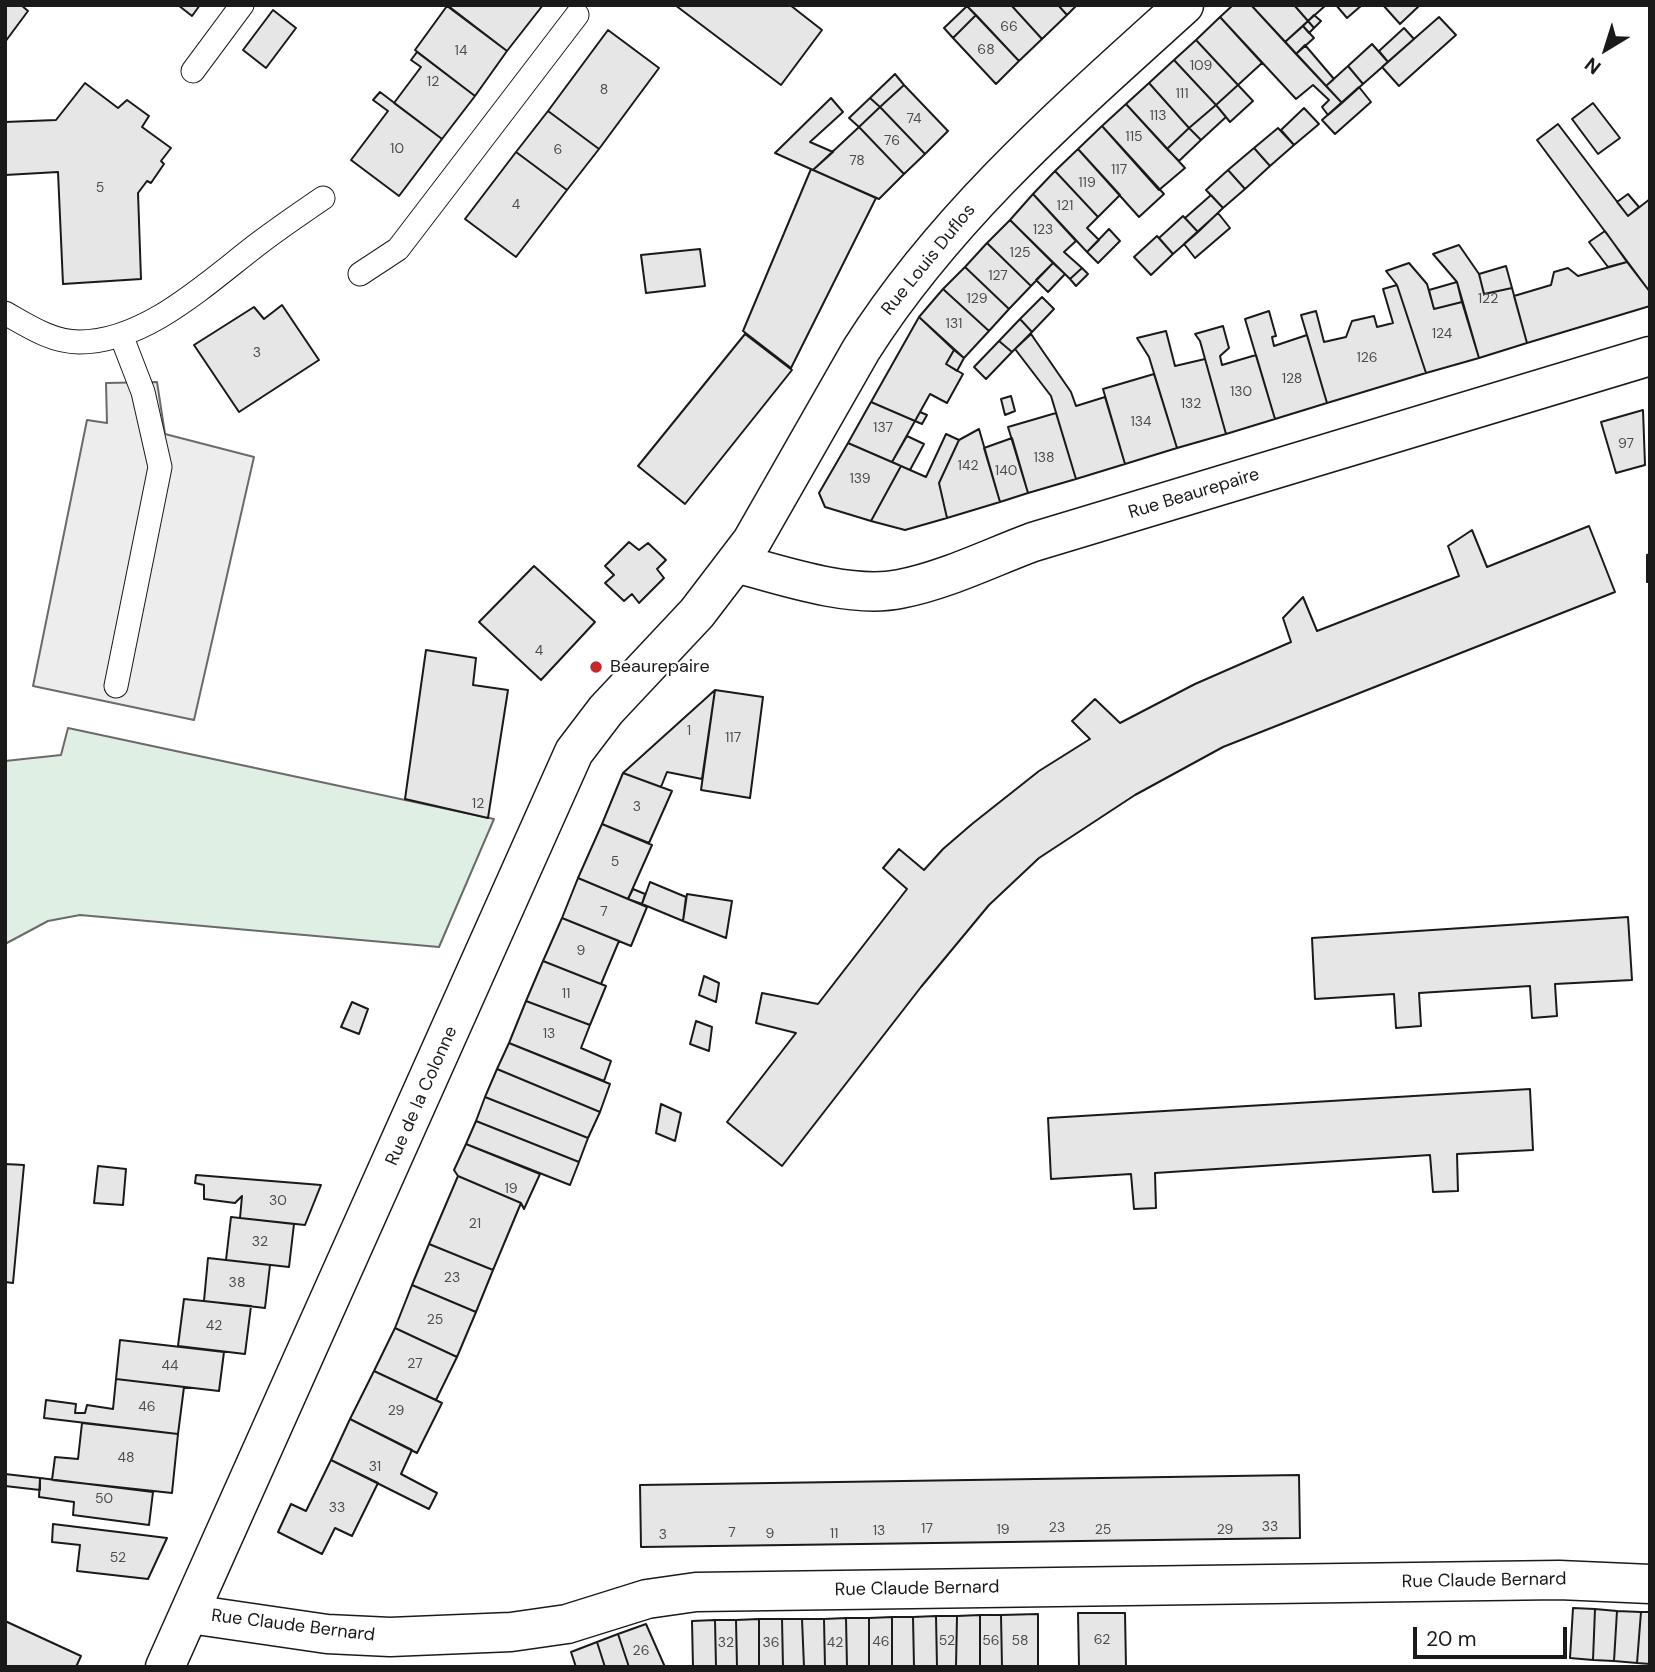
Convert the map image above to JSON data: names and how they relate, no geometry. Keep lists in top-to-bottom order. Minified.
{"streets":{"street":["Rue Louis Duflos","Rue Beaurepaire","Rue de la Colonne","Rue Claude Bernard"]},"crossings":[["Rue Louis Duflos","Rue Beaurepaire"],["Rue Louis Duflos","Rue de la Colonne"],["Rue Beaurepaire","Rue de la Colonne"],["Rue de la Colonne","Rue Claude Bernard"]],"places":["Beaurepaire"],"house_numbers":["66","68","14","109","12","8","111","113","74","115","76","10","6","78","117","119","5","4","121","123","125","127","129","122","131","124","3","126","128","130","132","134","137","97","138","142","140","139","4","1","117","12","3","5","7","9","11","13","19","30","21","32","23","38","25","42","27","44","46","29","48","31","50","33","33","23","17","19","25","29","13","7","9","11","3","52","62","52","56","58","46","32","36","42","26"],"scale_bar":"20 m","north":"bottom left"}
